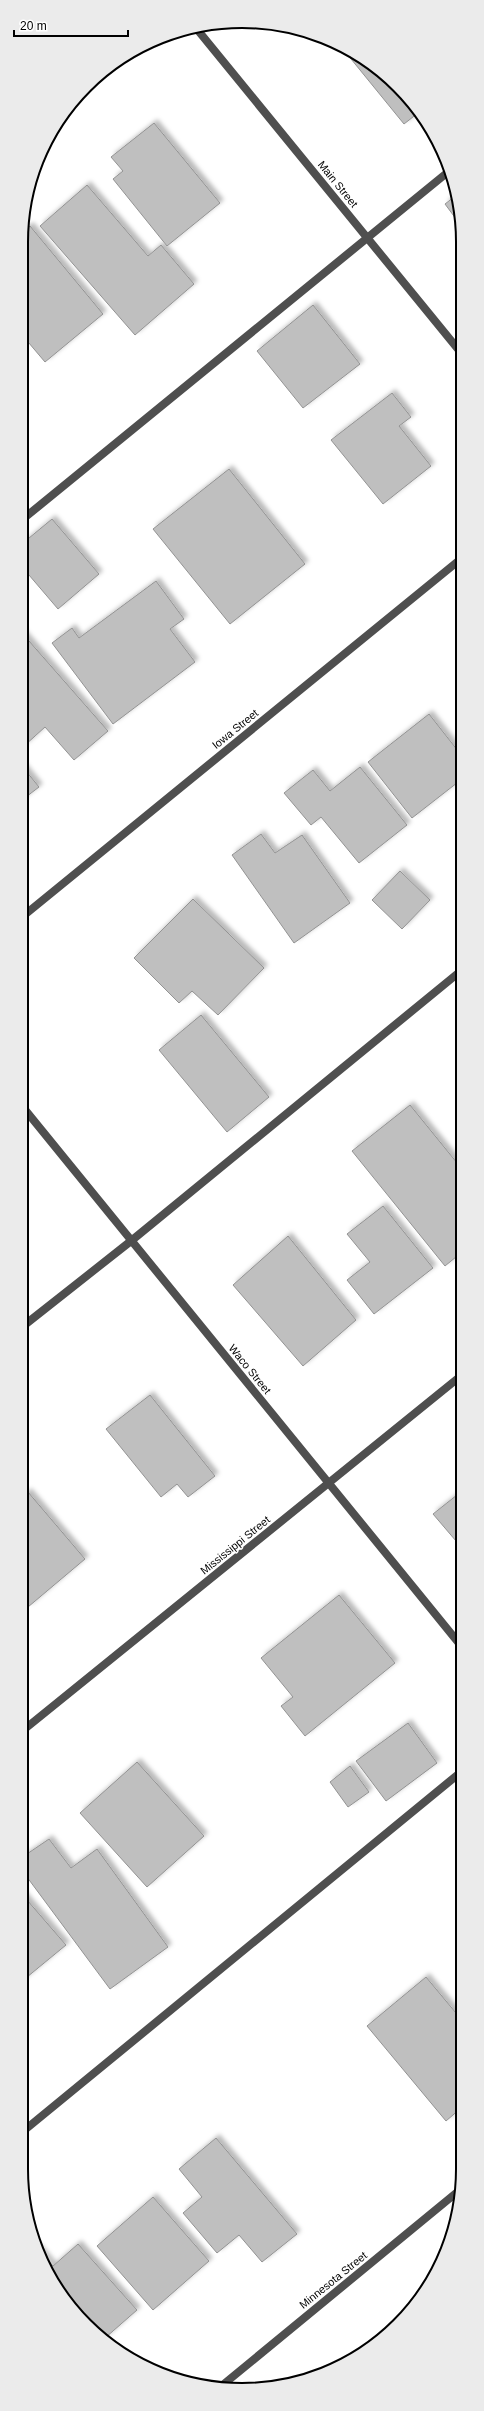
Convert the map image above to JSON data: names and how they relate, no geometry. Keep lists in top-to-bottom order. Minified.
{"streets":{"street":["Main Street","Iowa Street","Waco Street","Mississippi Street","Minnesota Street"]},"crossings":[["Waco Street","Mississippi Street"]],"scale_bar":"20 m"}
